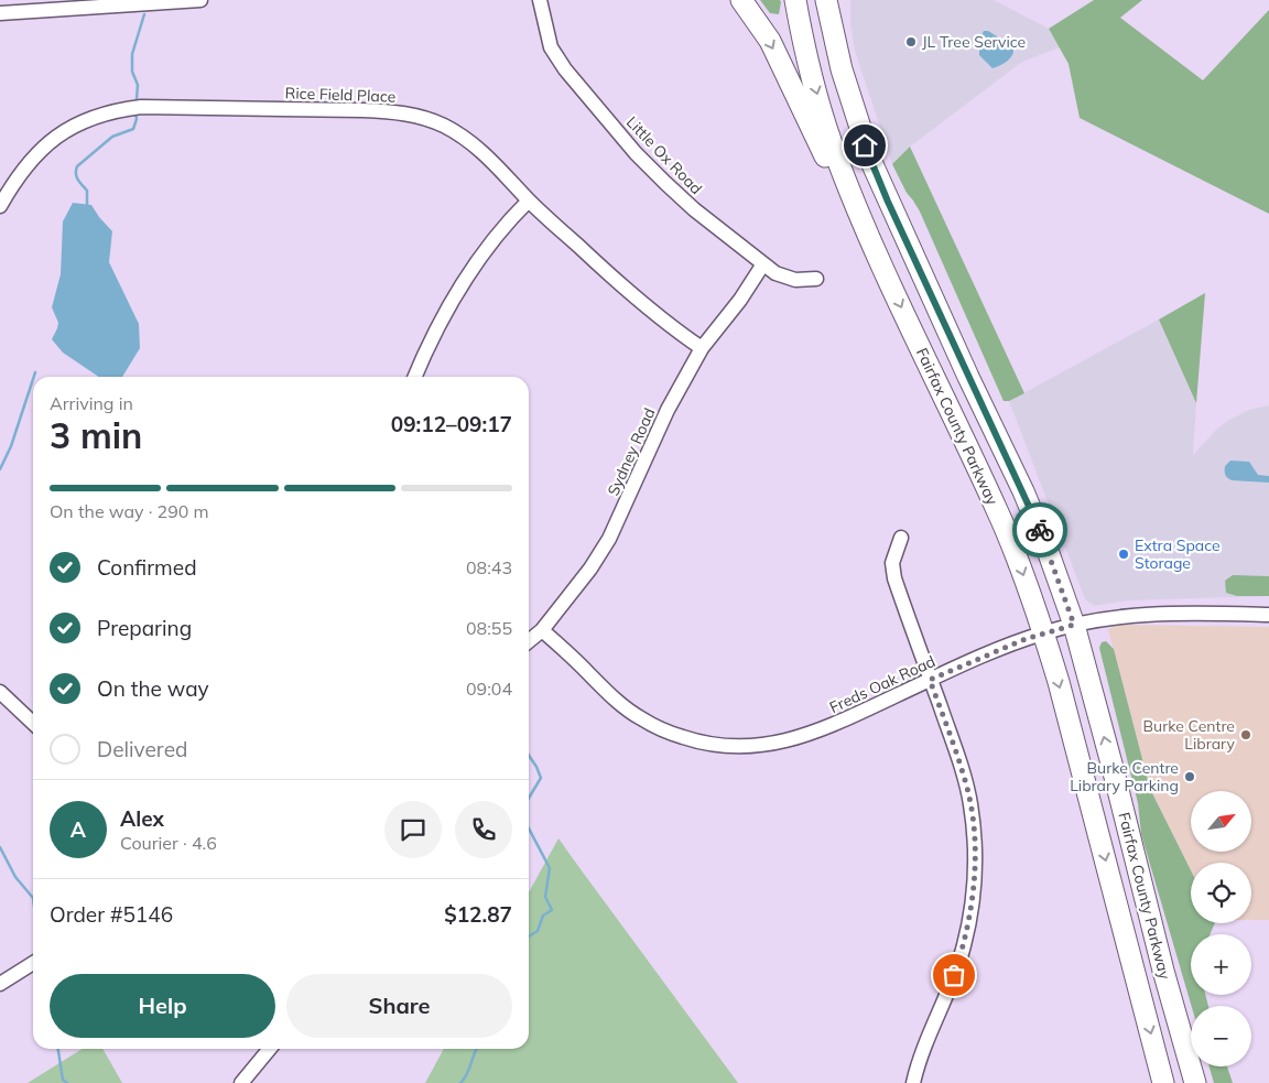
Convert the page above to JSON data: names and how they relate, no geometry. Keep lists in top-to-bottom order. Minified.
{"streets":{"highway":["Fairfax County Parkway"],"street":["Rice Field Place","Little Ox Road","Sydney Road","Freds Oak Road"]},"crossings":[["Rice Field Place","Sydney Road"],["Little Ox Road","Sydney Road"],["Fairfax County Parkway","Freds Oak Road"],["Sydney Road","Freds Oak Road"]],"places":["JL Tree Service","Extra Space Storage","Burke Centre Library","Burke Centre Library Parking"],"north":"top right","page":{"heading":["3 min","Arriving in","09:12–09:17"],"panel":["Alex","Courier · 4.6","Order #5146","$12.87"],"bar":"On the way · 290 m","list":[["Confirmed","08:43"],["Preparing","08:55"],["On the way","09:04"],"Delivered"],"map_buttons":["+","−"],"round":"A","buttons":["Help","Share"]}}
